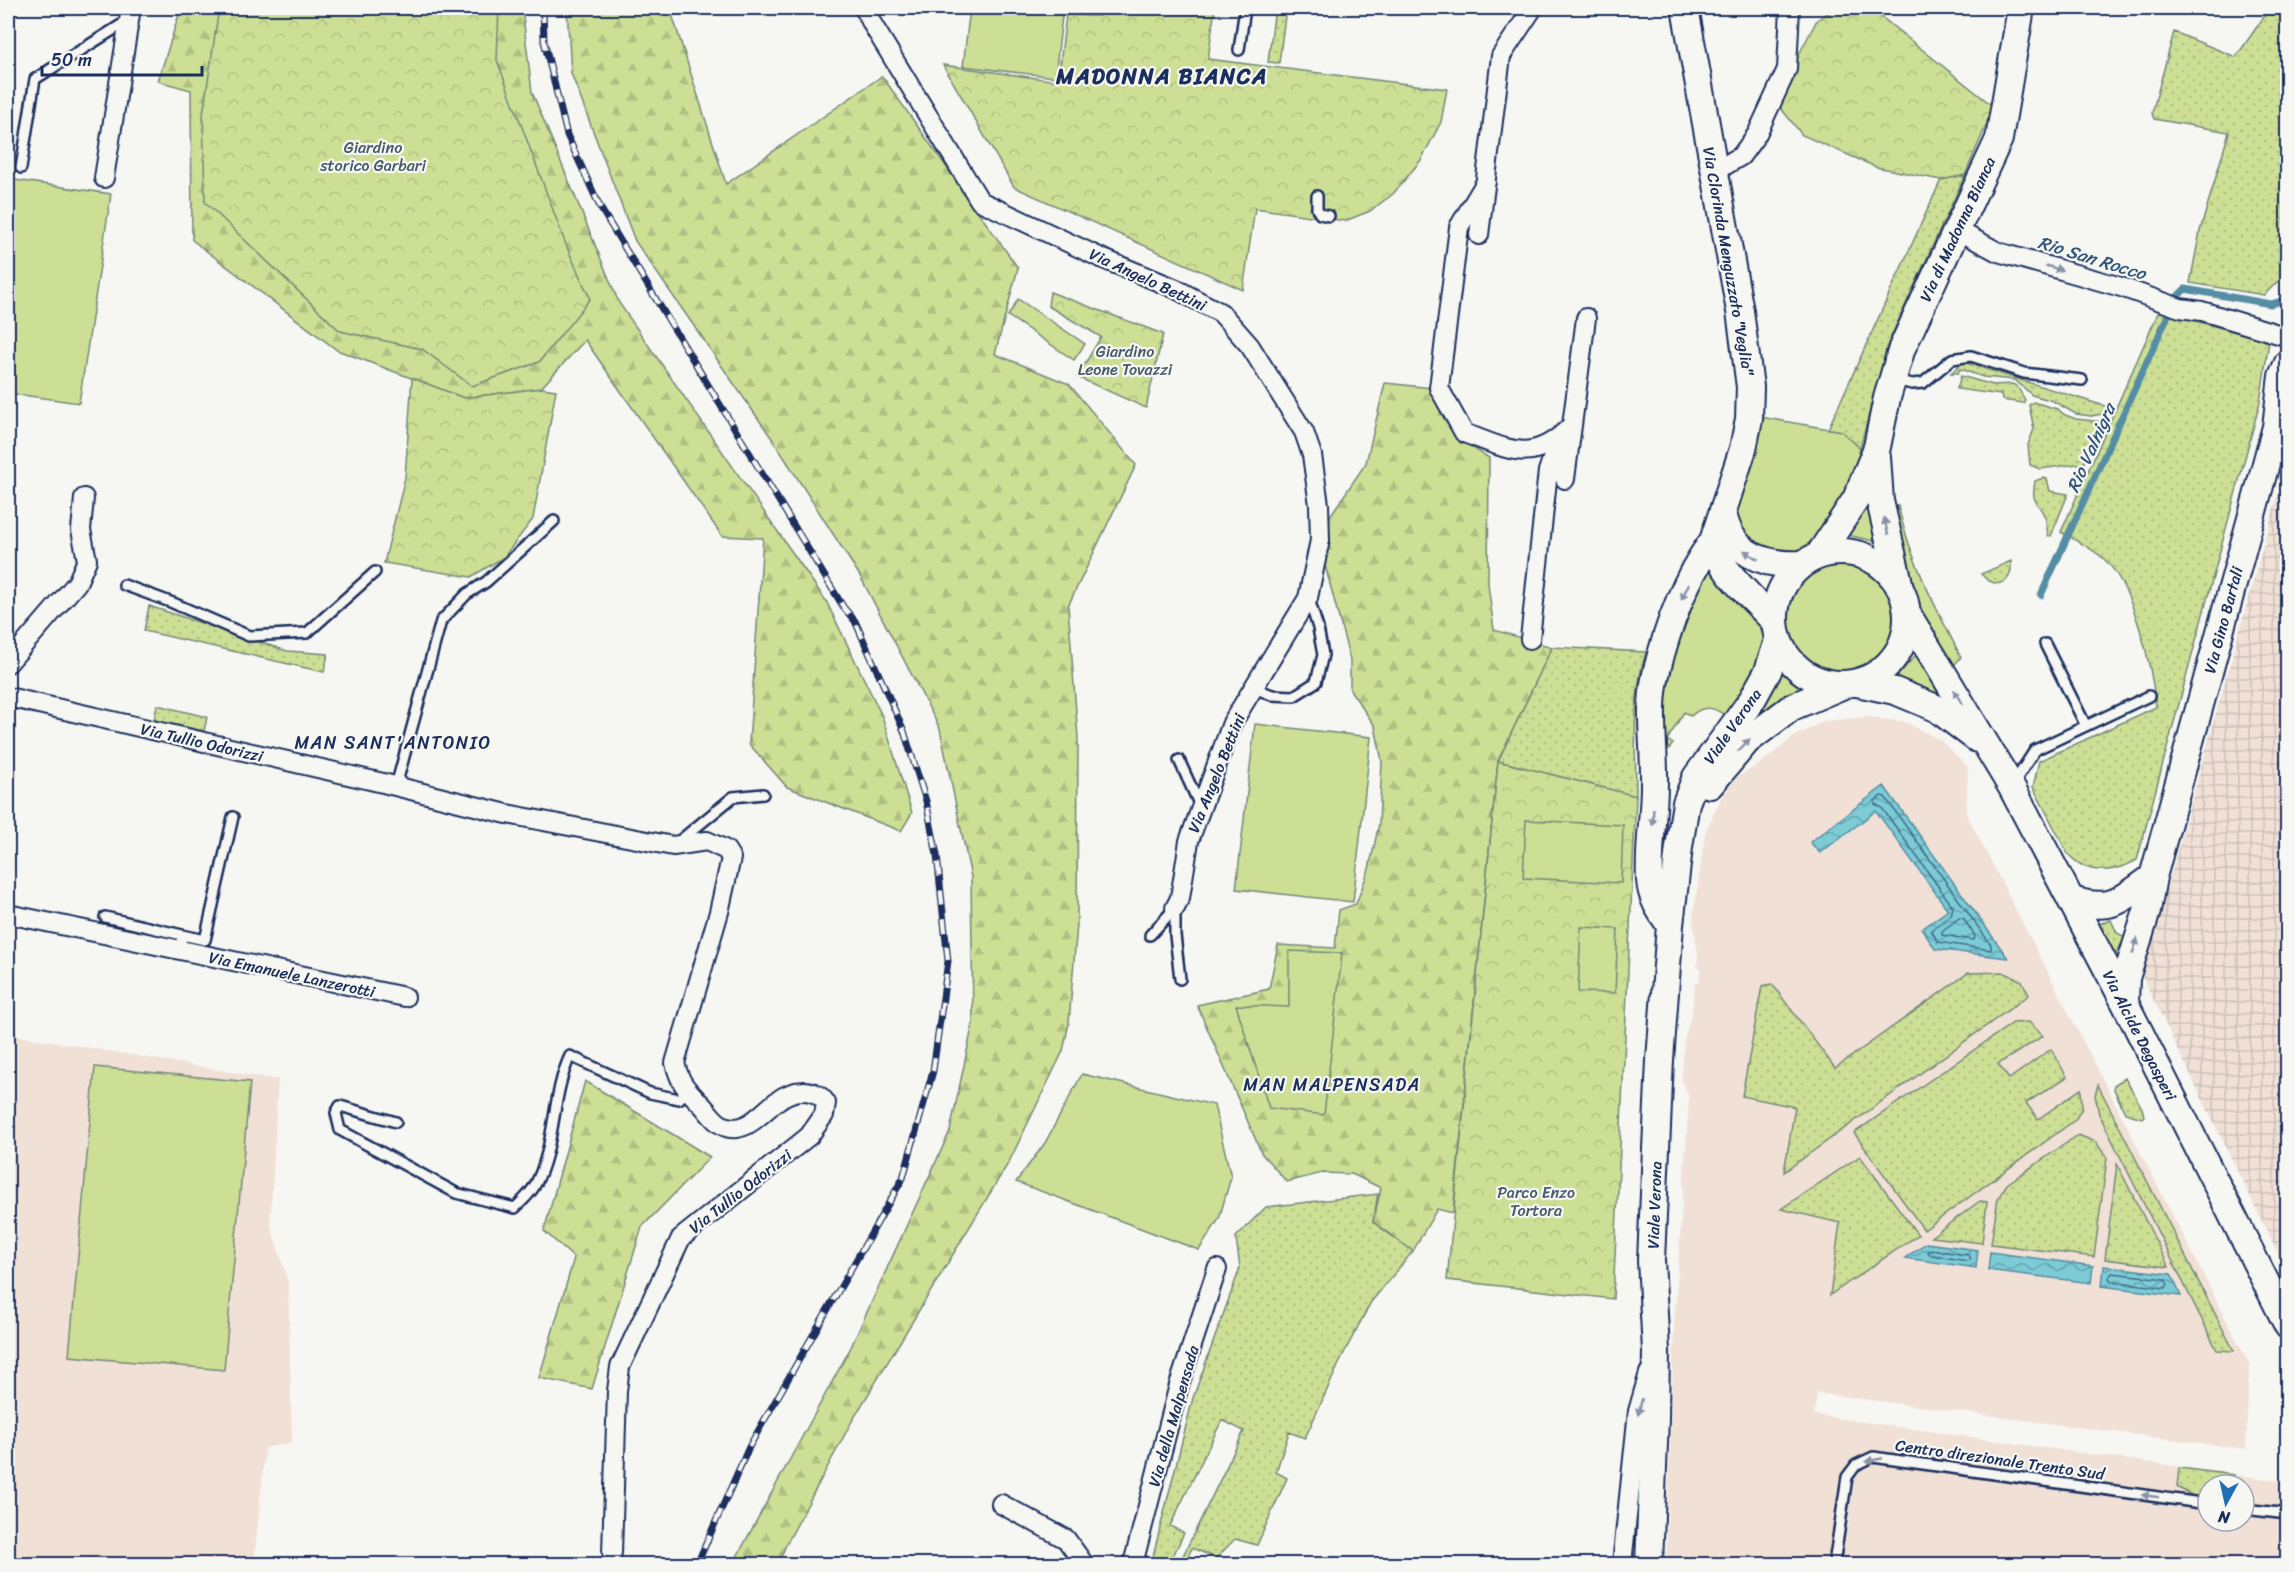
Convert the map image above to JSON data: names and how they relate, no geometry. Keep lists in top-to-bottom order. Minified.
{"streets":{"main road":["Via di Madonna Bianca","Via Clorinda Menguzzato \"Veglia\"","Via Gino Bartali","Viale Verona","Via Alcide Degasperi"],"street":["Via Angelo Bettini","Via Tullio Odorizzi","Via Emanuele Lanzerotti","Via della Malpensada"],"lane":["Centro direzionale Trento Sud"]},"crossings":[["Via di Madonna Bianca","Viale Verona"],["Via di Madonna Bianca","Via Alcide Degasperi"],["Via Clorinda Menguzzato \"Veglia\"","Viale Verona"],["Via Gino Bartali","Via Alcide Degasperi"],["Viale Verona","Via Alcide Degasperi"]],"one_way":["Via Clorinda Menguzzato \"Veglia\"","Centro direzionale Trento Sud"],"districts":["MADONNA BIANCA","MAN SANT'ANTONIO","MAN MALPENSADA"],"water":["Rio San Rocco","Rio Valnigra"],"parks":["Giardino storico Garbari","Giardino Leone Tovazzi","Parco Enzo Tortora"],"scale_bar":"50 m","north":"bottom"}
